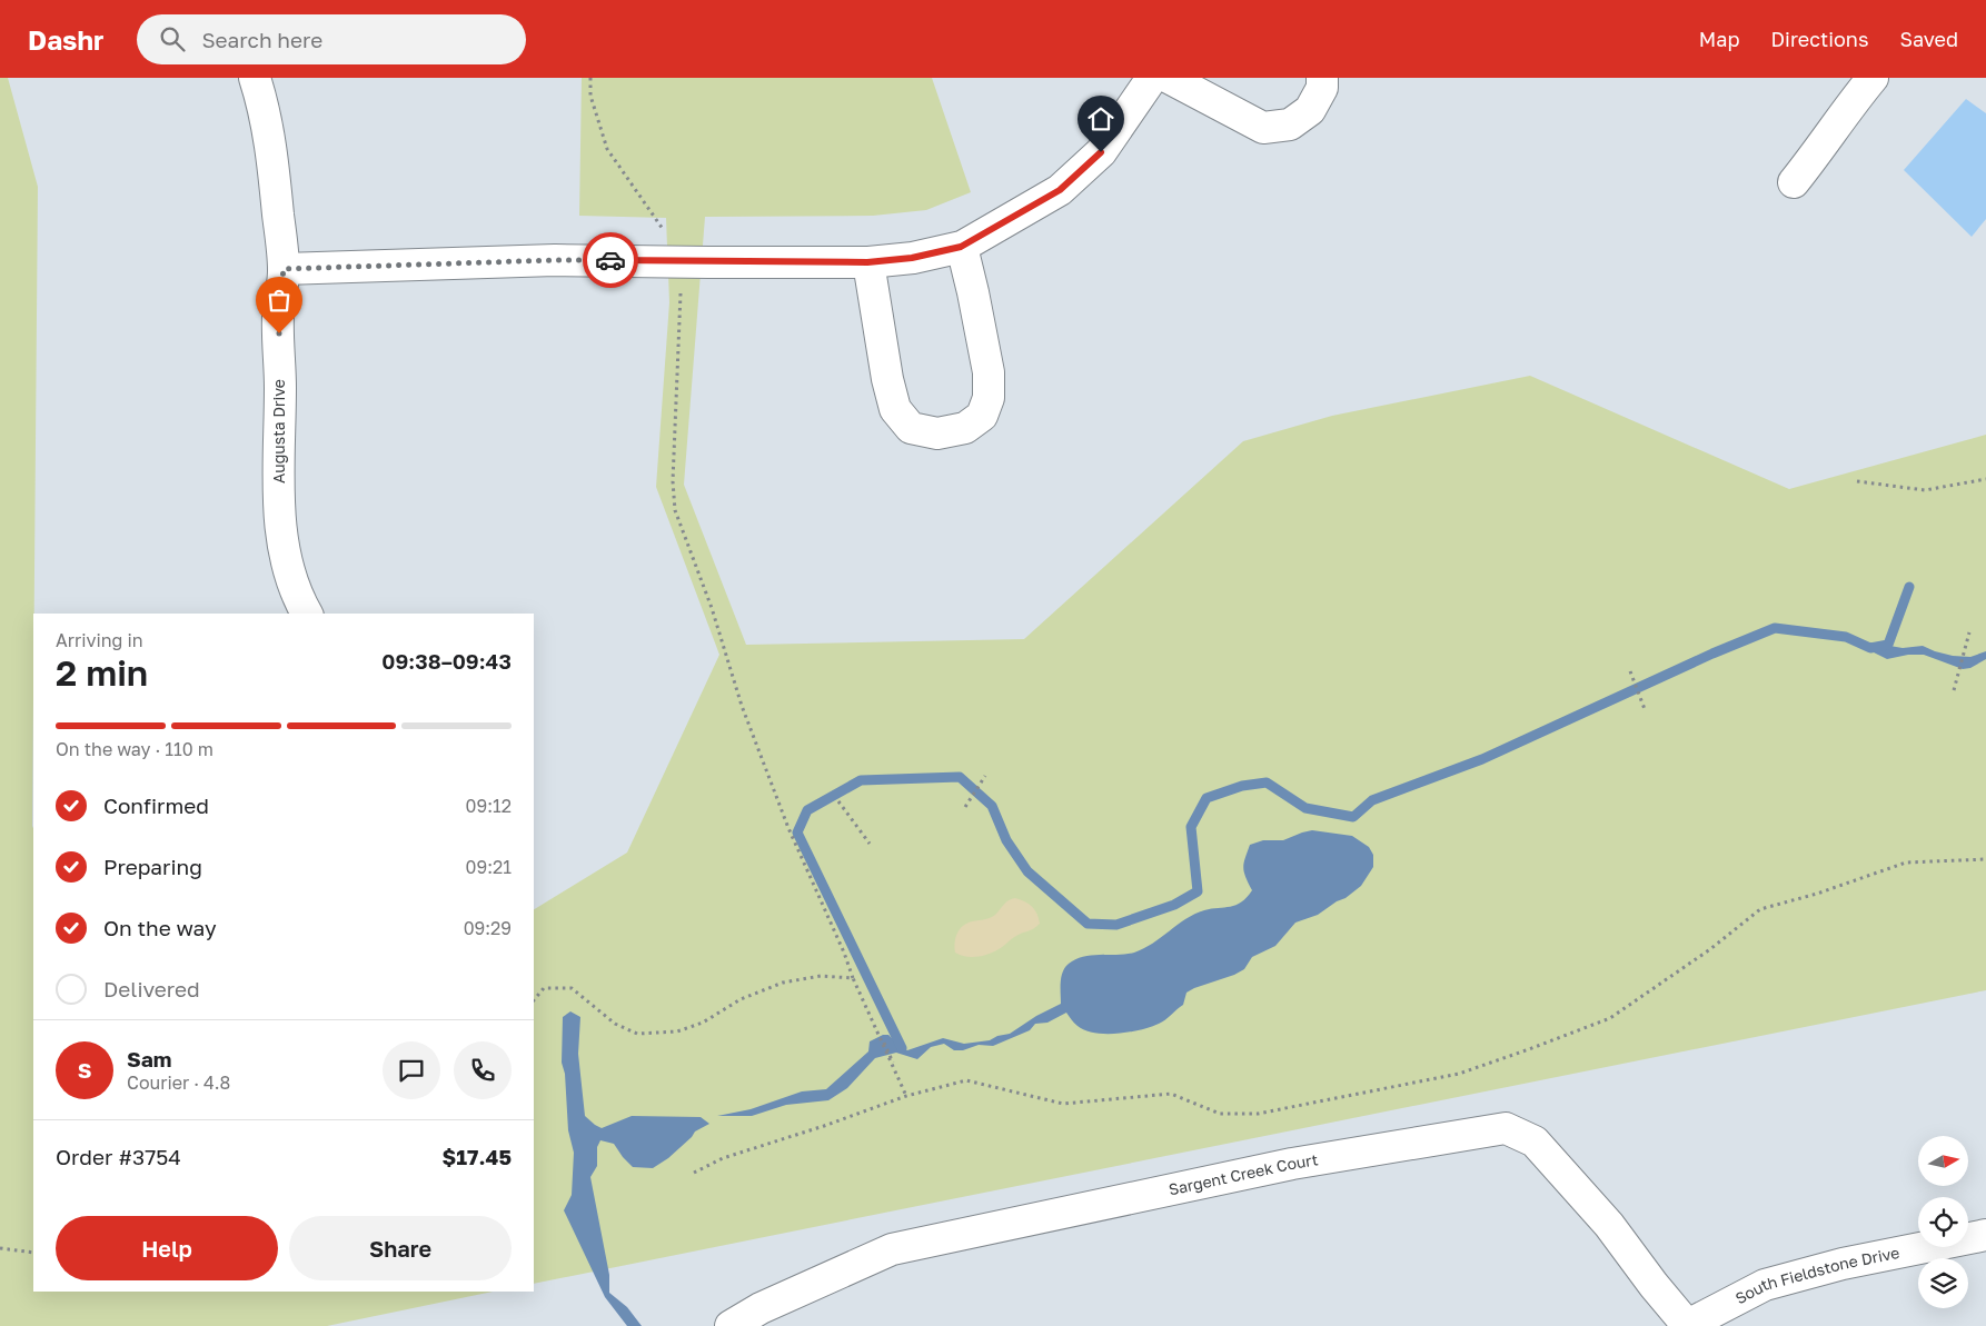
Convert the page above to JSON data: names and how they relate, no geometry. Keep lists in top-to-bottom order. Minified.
{"streets":{"street":["Augusta Drive","Sargent Creek Court","South Fieldstone Drive"]},"crossings":[["Sargent Creek Court","South Fieldstone Drive"]],"north":"right","page":{"header":"Dashr","search":"Search here","nav":["Map","Directions","Saved"],"heading":["2 min","Arriving in","09:38–09:43"],"panel":["Sam","Courier · 4.8","Order #3754","$17.45"],"bar":"On the way · 110 m","list":[["Confirmed","09:12"],["Preparing","09:21"],["On the way","09:29"],"Delivered"],"round":"S","buttons":["Help","Share"]}}
